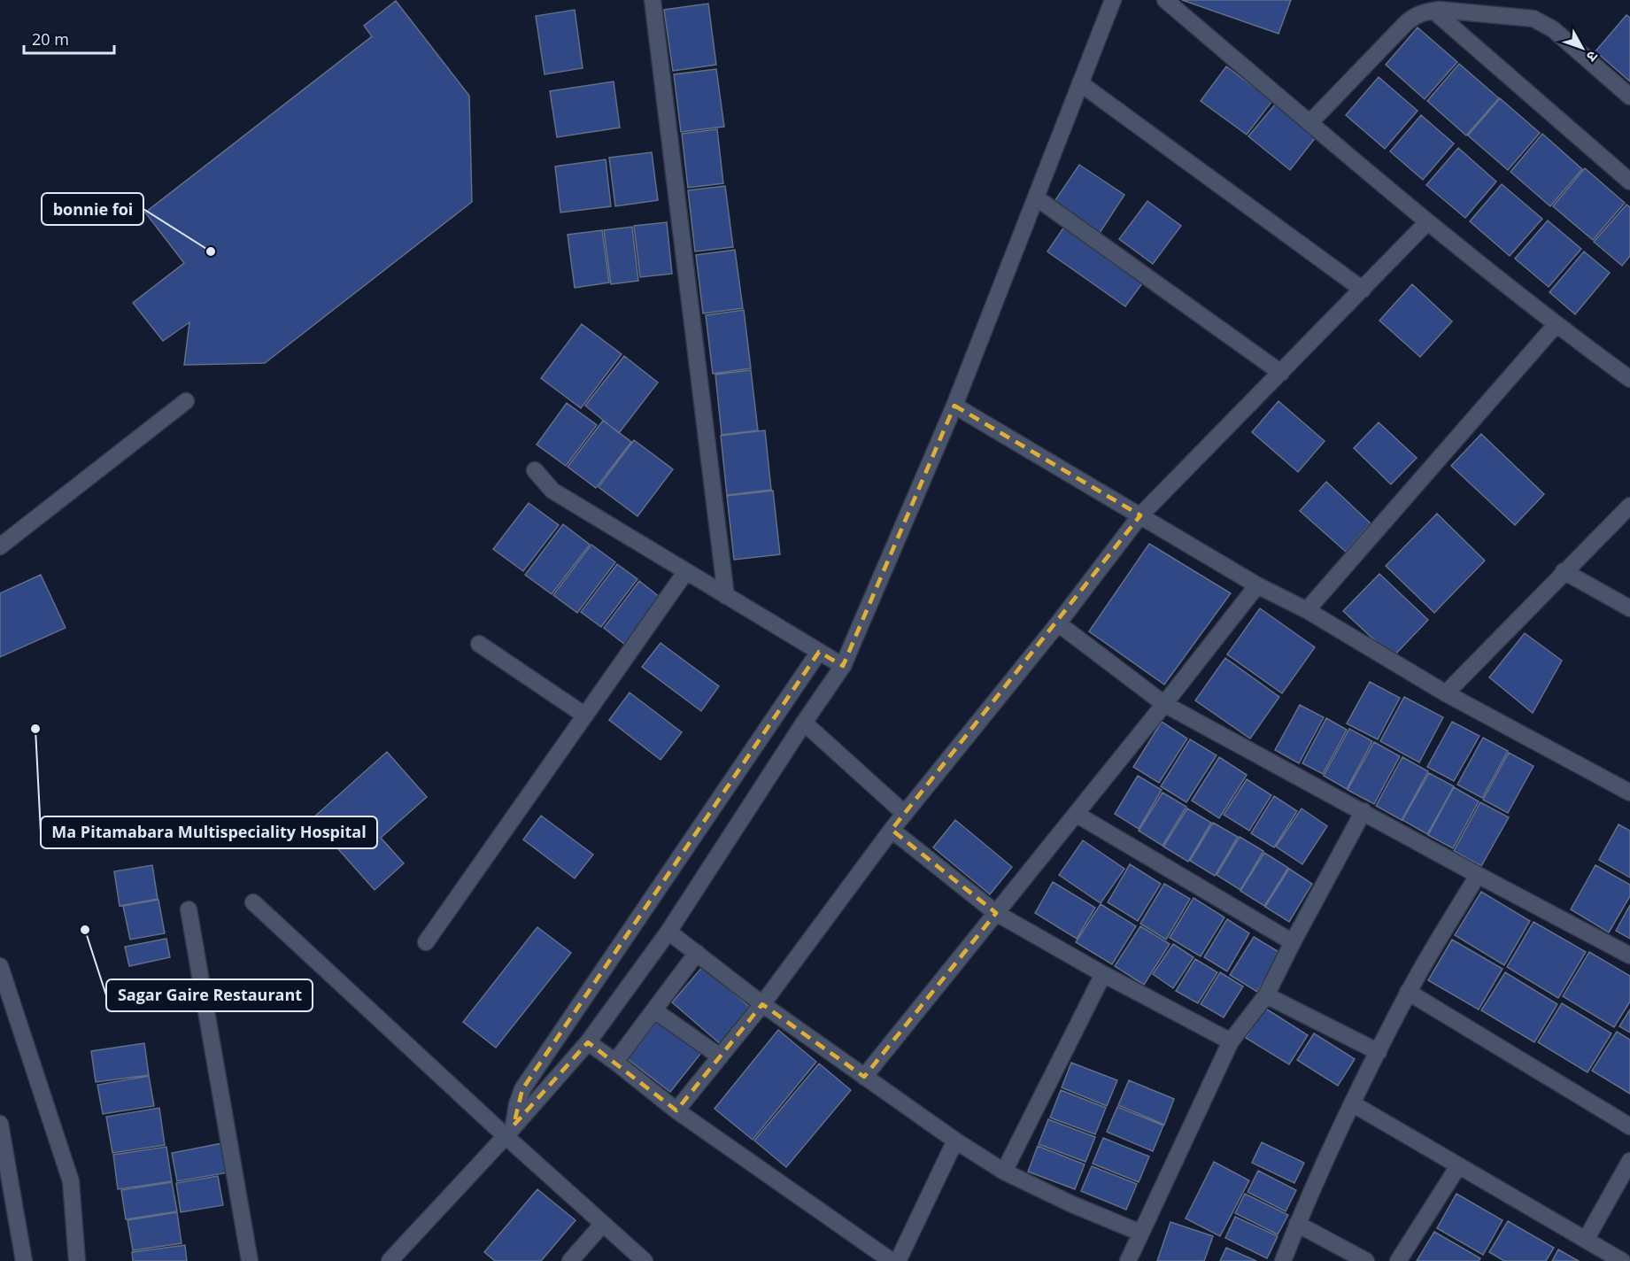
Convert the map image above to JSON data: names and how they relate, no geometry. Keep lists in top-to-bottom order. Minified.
{"places":["bonnie foi","Ma Pitamabara Multispeciality Hospital","Sagar Gaire Restaurant"],"scale_bar":"20 m","north":"bottom right"}
